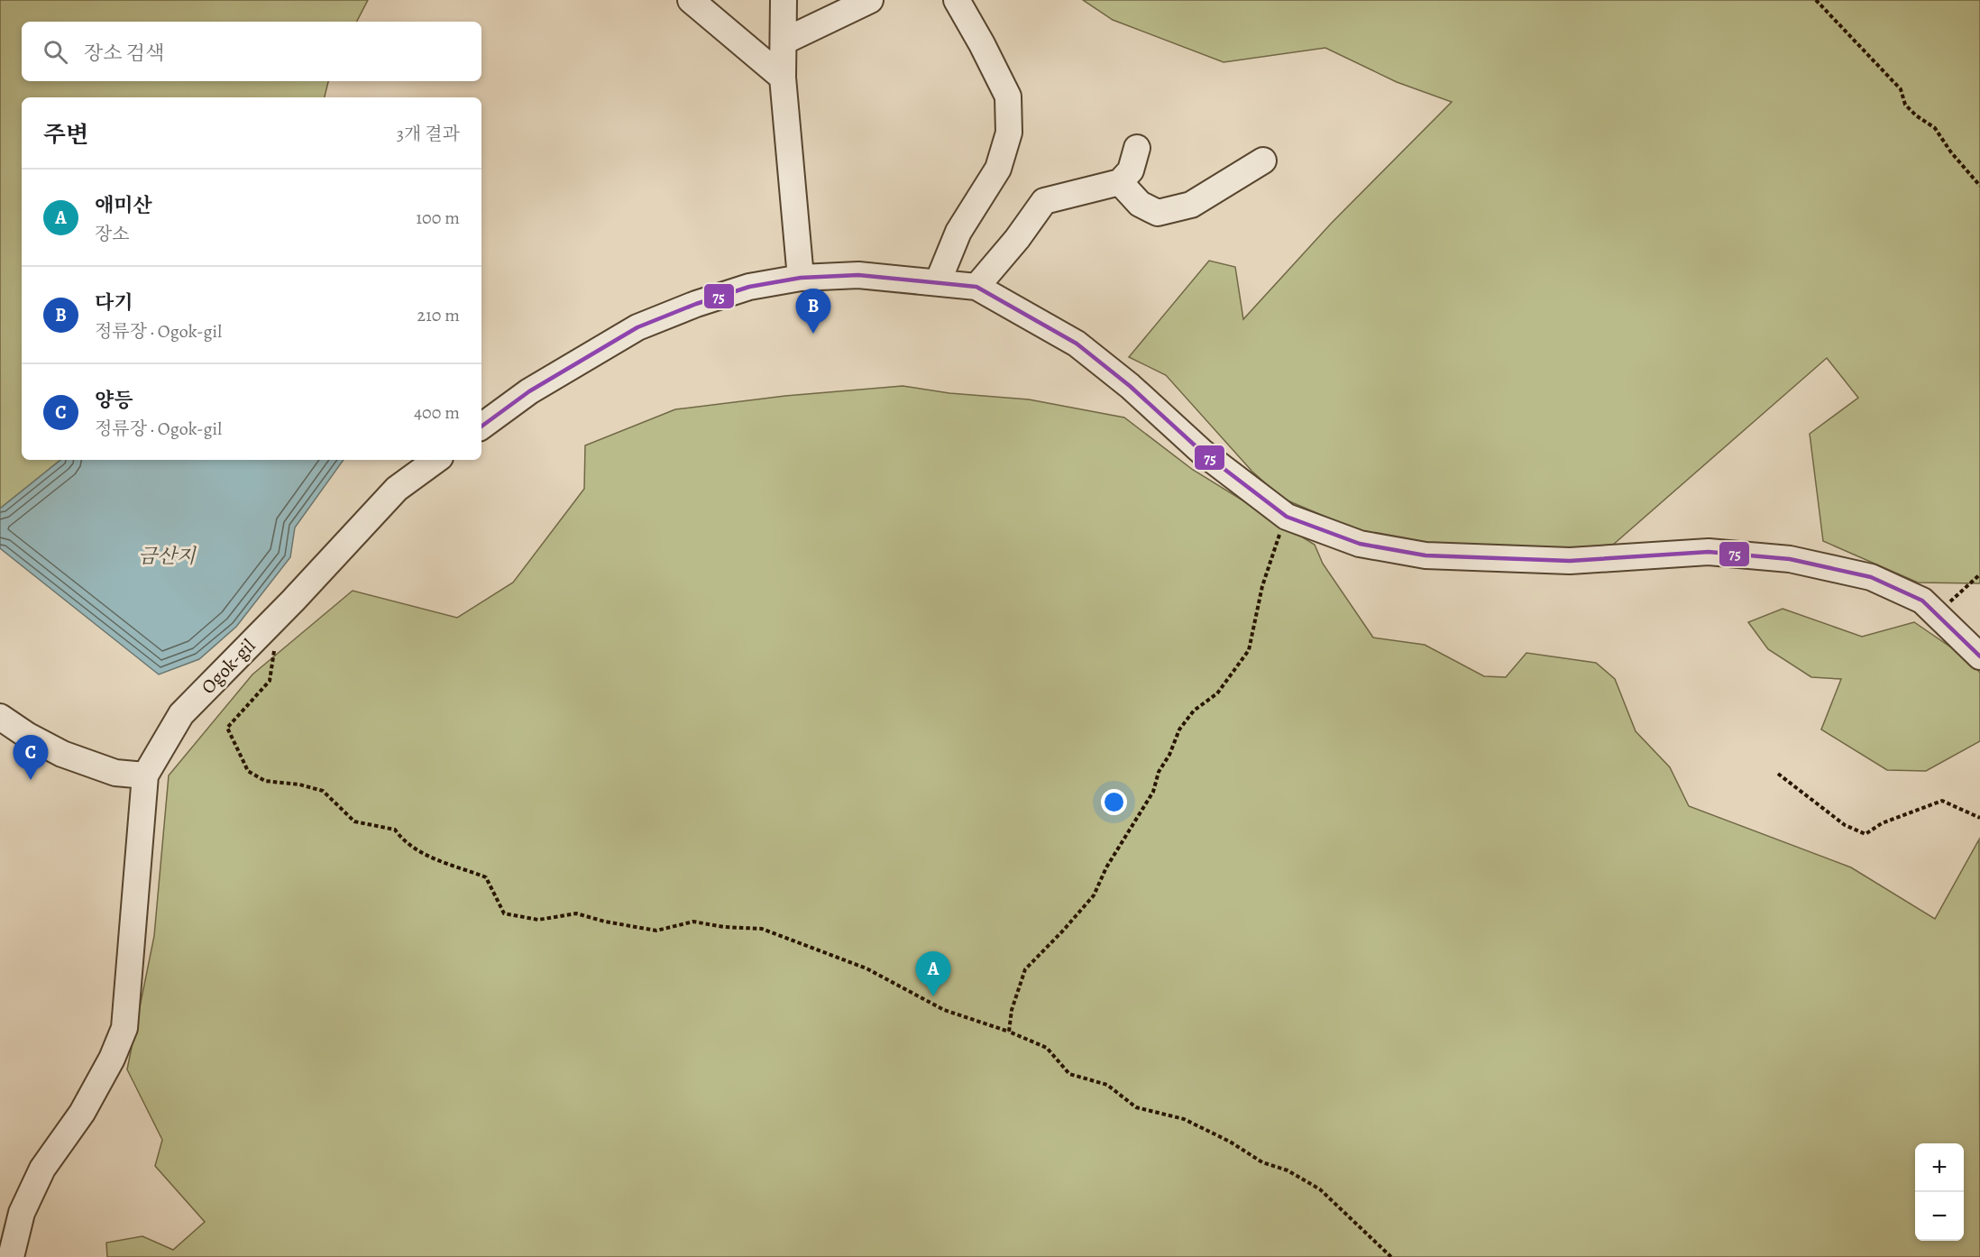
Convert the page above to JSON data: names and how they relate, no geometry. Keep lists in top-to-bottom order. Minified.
{"streets":{"street":["Ogok-gil"]},"water":["금산지"],"lines":["transit line 75"],"page":{"search":"장소 검색","heading":["주변","3개 결과"],"list":[{"mark":"A","name":"애미산","note":"장소","value":"100 m"},{"mark":"B","name":"다기","note":"정류장 · Ogok-gil","value":"210 m"},{"mark":"C","name":"양등","note":"정류장 · Ogok-gil","value":"400 m"}],"pins":["B","C","A"],"map_buttons":["+","−"]}}
